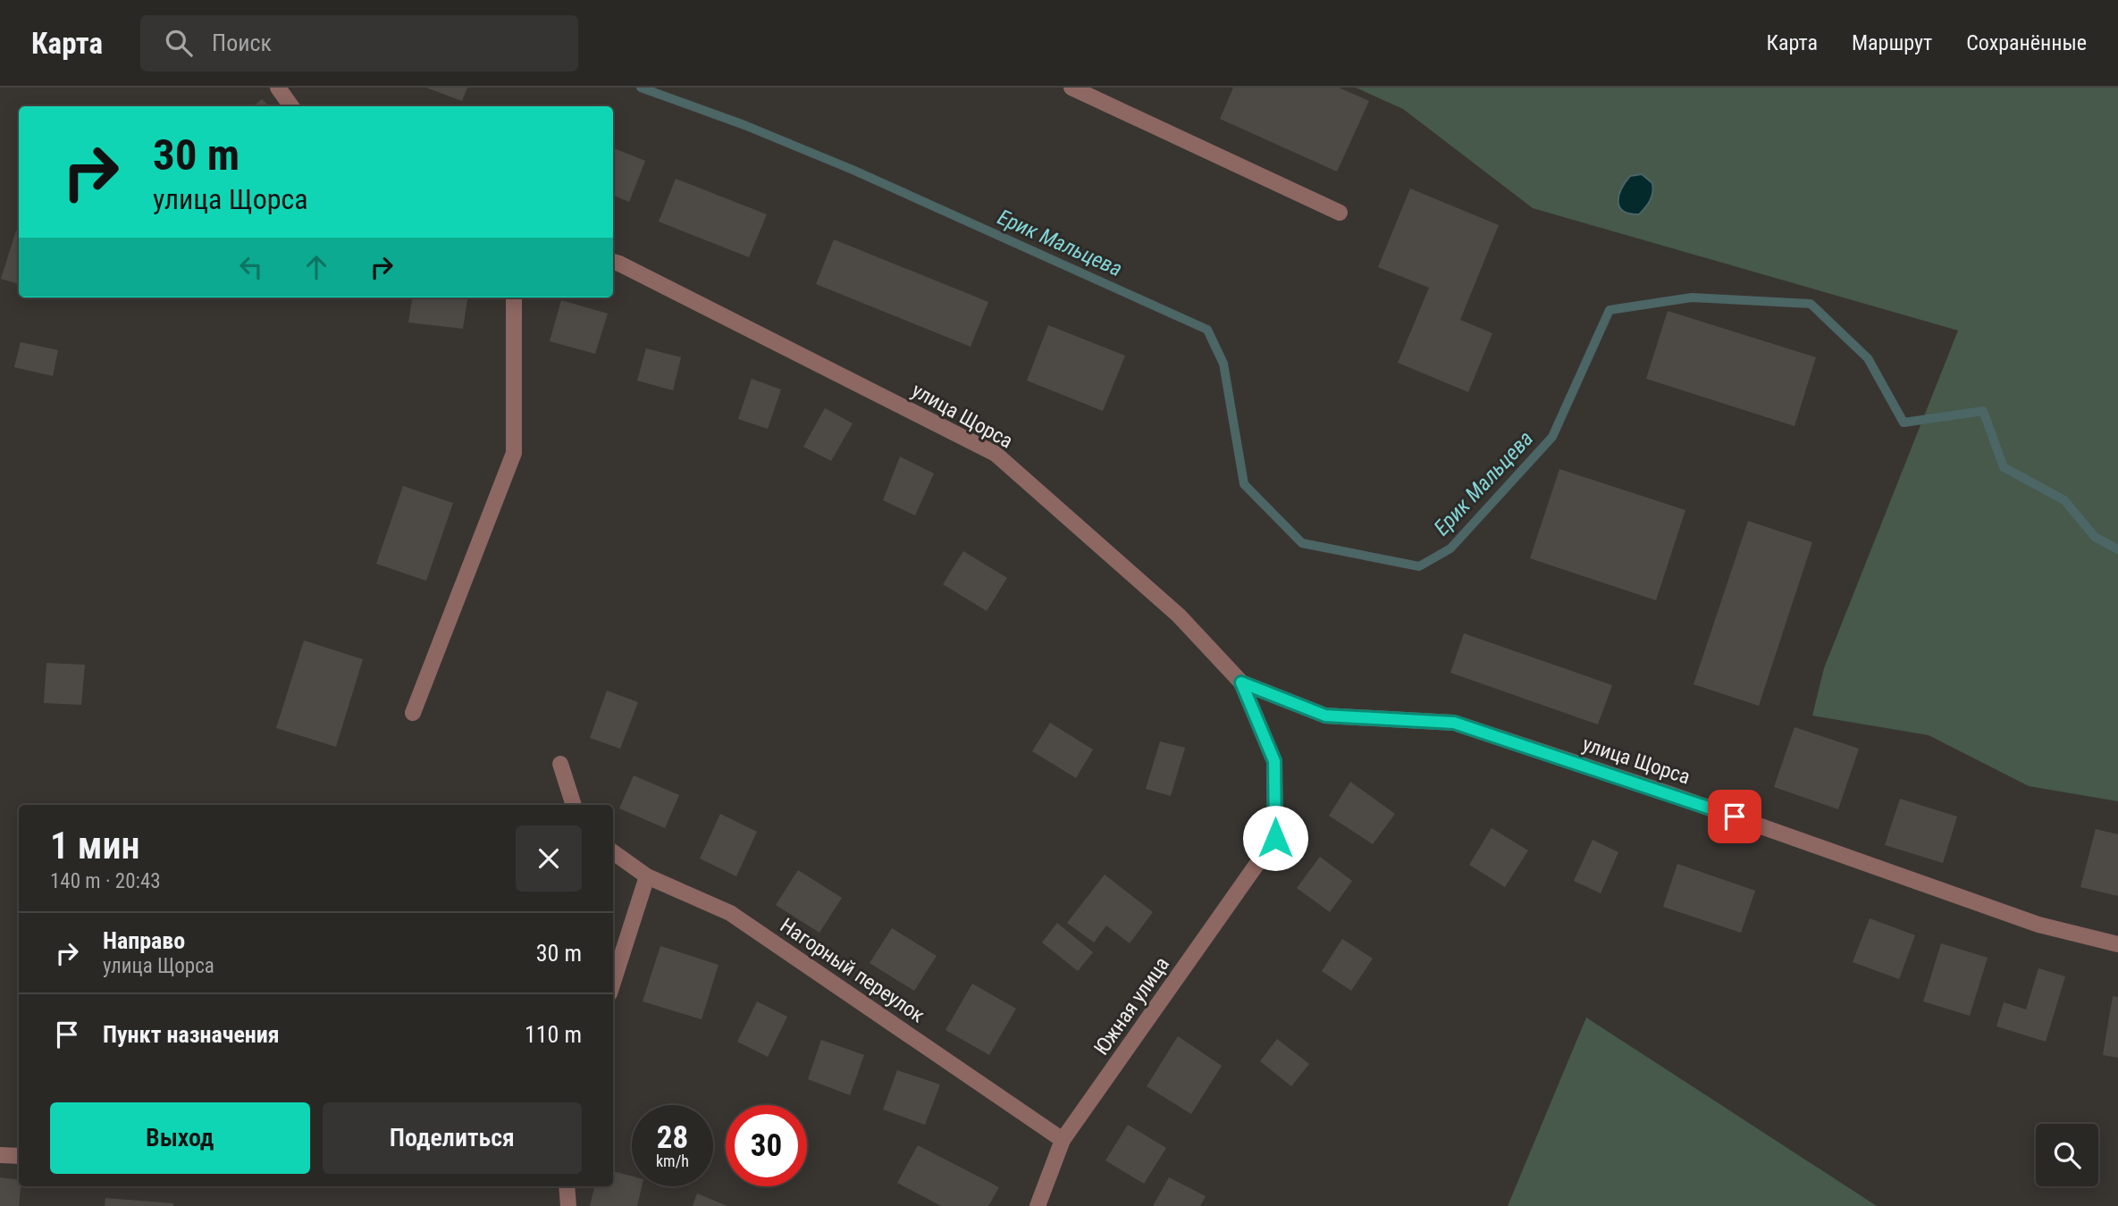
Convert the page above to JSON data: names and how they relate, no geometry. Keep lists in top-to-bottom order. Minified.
{"streets":{"street":["улица Щорса","Нагорный переулок","Южная улица"]},"crossings":[["улица Щорса","Южная улица"],["Нагорный переулок","Южная улица"]],"water":["Ерик Мальцева"],"page":{"header":"Карта","search":"Поиск","nav":["Карта","Маршрут","Сохранённые"],"turn":["30 m","улица Щорса"],"heading":["1 мин","140 m · 20:43"],"list":[{"name":"Направо","note":"улица Щорса","value":"30 m"},{"name":"Пункт назначения","value":"110 m"}],"buttons":["Выход","Поделиться"],"speed":"28 km/h","limit":"30"}}
